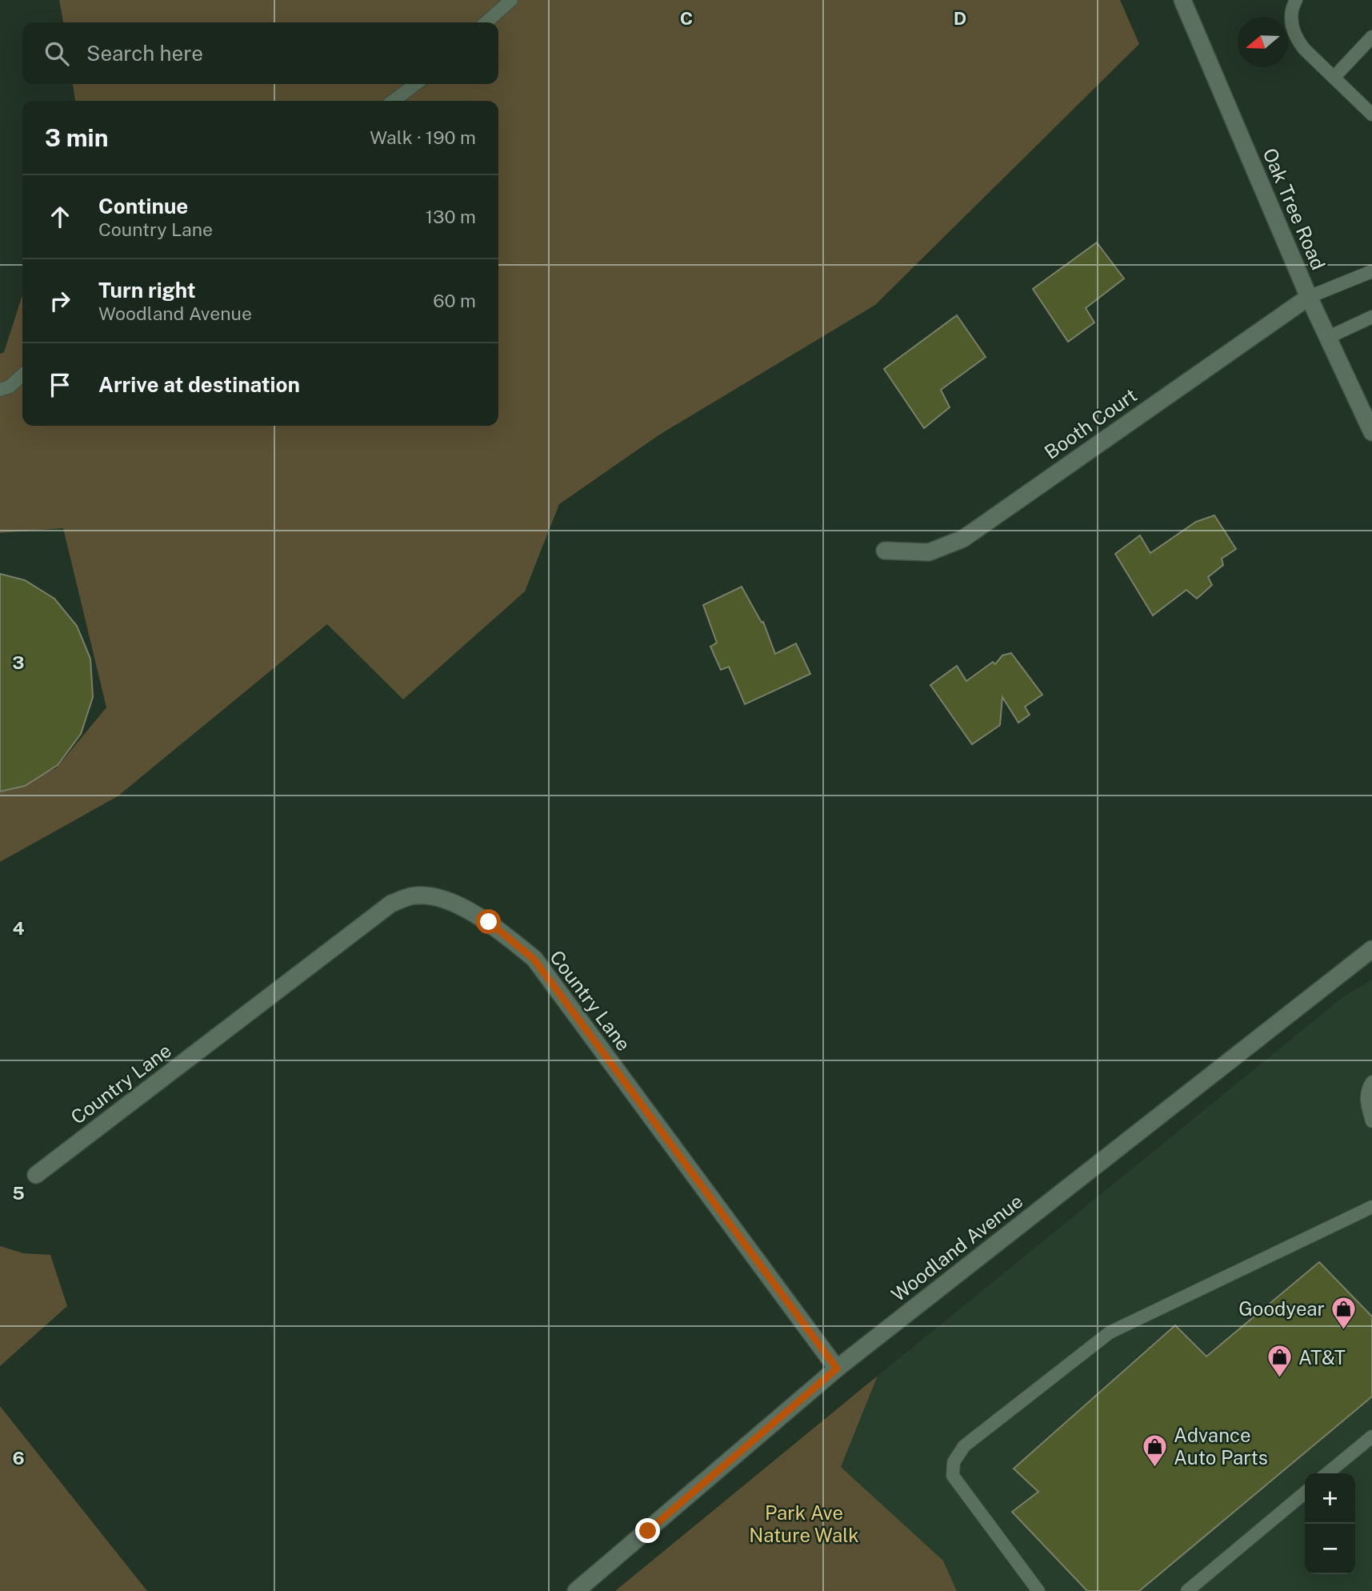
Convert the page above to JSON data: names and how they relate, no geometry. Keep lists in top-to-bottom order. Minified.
{"streets":{"street":["Oak Tree Road","Booth Court","Country Lane","Woodland Avenue"]},"crossings":[["Oak Tree Road","Booth Court"],["Country Lane","Woodland Avenue"]],"parks":["Park Ave Nature Walk"],"places":{"shop":["Goodyear","AT&T","Advance Auto Parts"]},"north":"left","page":{"search":"Search here","heading":["3 min","Walk · 190 m"],"list":[["Continue","Country Lane","130 m"],["Turn right","Woodland Avenue","60 m"],"Arrive at destination"],"map_buttons":["+","−"]},"grid":{"columns":["C","D"],"rows":["3","4","5","6"]}}
